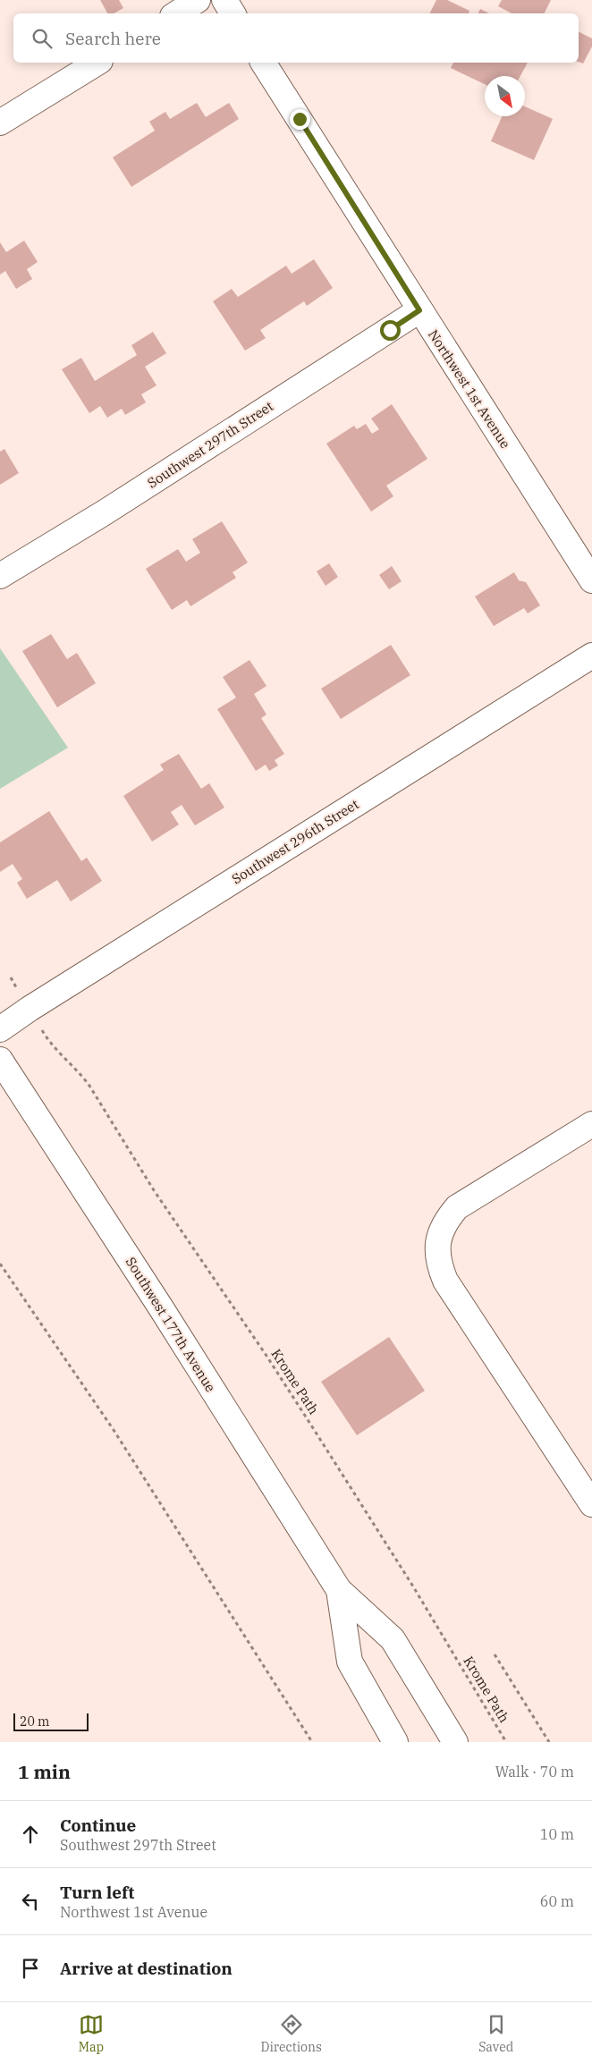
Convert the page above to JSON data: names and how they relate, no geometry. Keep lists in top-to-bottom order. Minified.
{"streets":{"main road":["Northwest 1st Avenue","Southwest 297th Street","Southwest 296th Street","Southwest 177th Avenue"],"path":["Krome Path"]},"crossings":[["Northwest 1st Avenue","Southwest 297th Street"]],"scale_bar":"20 m","north":"bottom right","page":{"search":"Search here","scale":"20 m","heading":["1 min","Walk · 70 m"],"list":[["Continue","Southwest 297th Street","10 m"],["Turn left","Northwest 1st Avenue","60 m"],"Arrive at destination"],"nav":["Map","Directions","Saved"]}}
